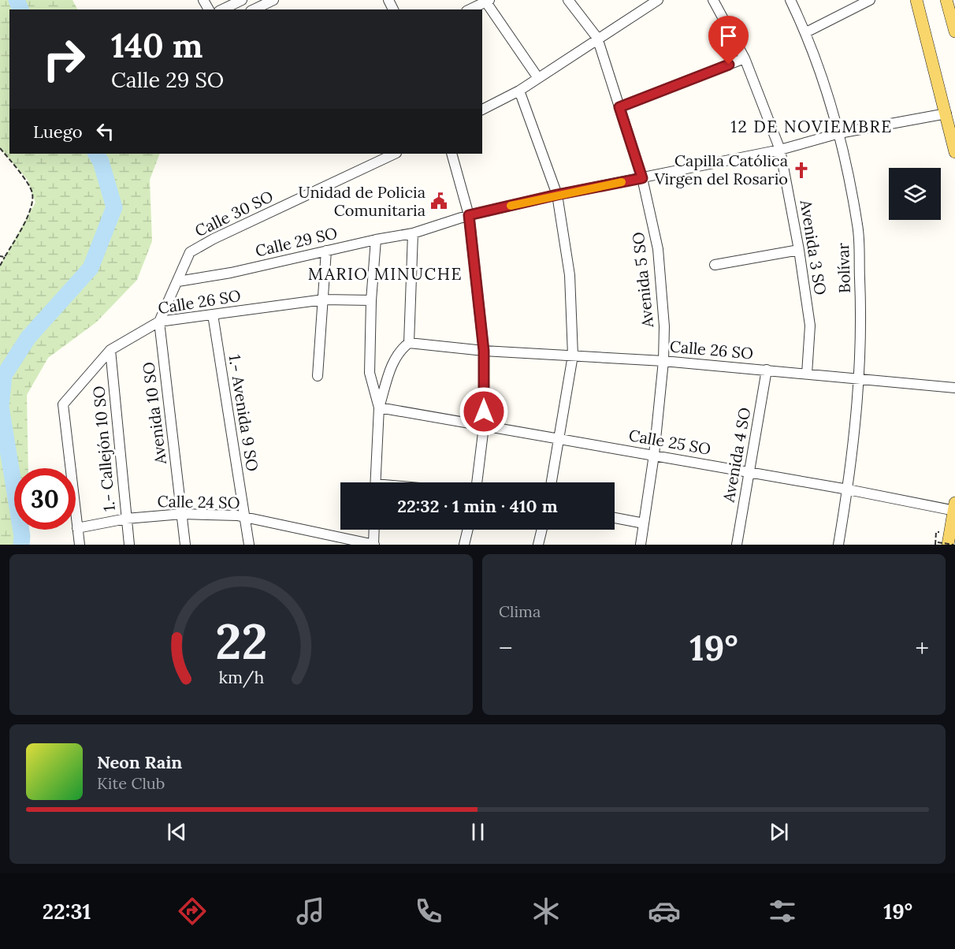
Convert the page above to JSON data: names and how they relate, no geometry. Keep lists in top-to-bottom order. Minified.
{"streets":{"street":["Calle 30 SO","Calle 29 SO","Avenida 3 SO","Bolívar","Avenida 5 SO","Calle 26 SO","Avenida 10 SO","1.- Avenida 9 SO","Calle 25 SO","1.- Callejón 10 SO","Avenida 4 SO","Calle 24 SO"]},"crossings":[["Calle 30 SO","Calle 29 SO"],["Calle 29 SO","Avenida 3 SO"],["Calle 29 SO","Bolívar"],["Calle 29 SO","Avenida 5 SO"],["Avenida 3 SO","Calle 26 SO"],["Bolívar","Calle 26 SO"],["Bolívar","Calle 25 SO"],["Avenida 5 SO","Calle 26 SO"],["Avenida 5 SO","Calle 25 SO"],["Calle 26 SO","Avenida 10 SO"],["Calle 26 SO","1.- Avenida 9 SO"],["Calle 26 SO","1.- Callejón 10 SO"],["Calle 26 SO","Avenida 4 SO"],["Calle 26 SO","Calle 24 SO"],["Avenida 10 SO","Calle 24 SO"],["1.- Avenida 9 SO","Calle 24 SO"],["Calle 25 SO","Avenida 4 SO"],["1.- Callejón 10 SO","Calle 24 SO"]],"districts":["12 DE NOVIEMBRE","MARIO MINUCHE"],"places":{"church":["Capilla Católica Virgen del Rosario"],"public building":["Unidad de Policia Comunitaria"]},"page":{"turn":["140 m","Calle 29 SO"],"then":"Luego","limit":"30","trip":"22:32 · 1 min · 410 m","tile":"Clima","heat":["−","19°","+"],"song":["Neon Rain","Kite Club"],"tabs":["22:31","19°"],"gauge":["22","km/h"]}}
